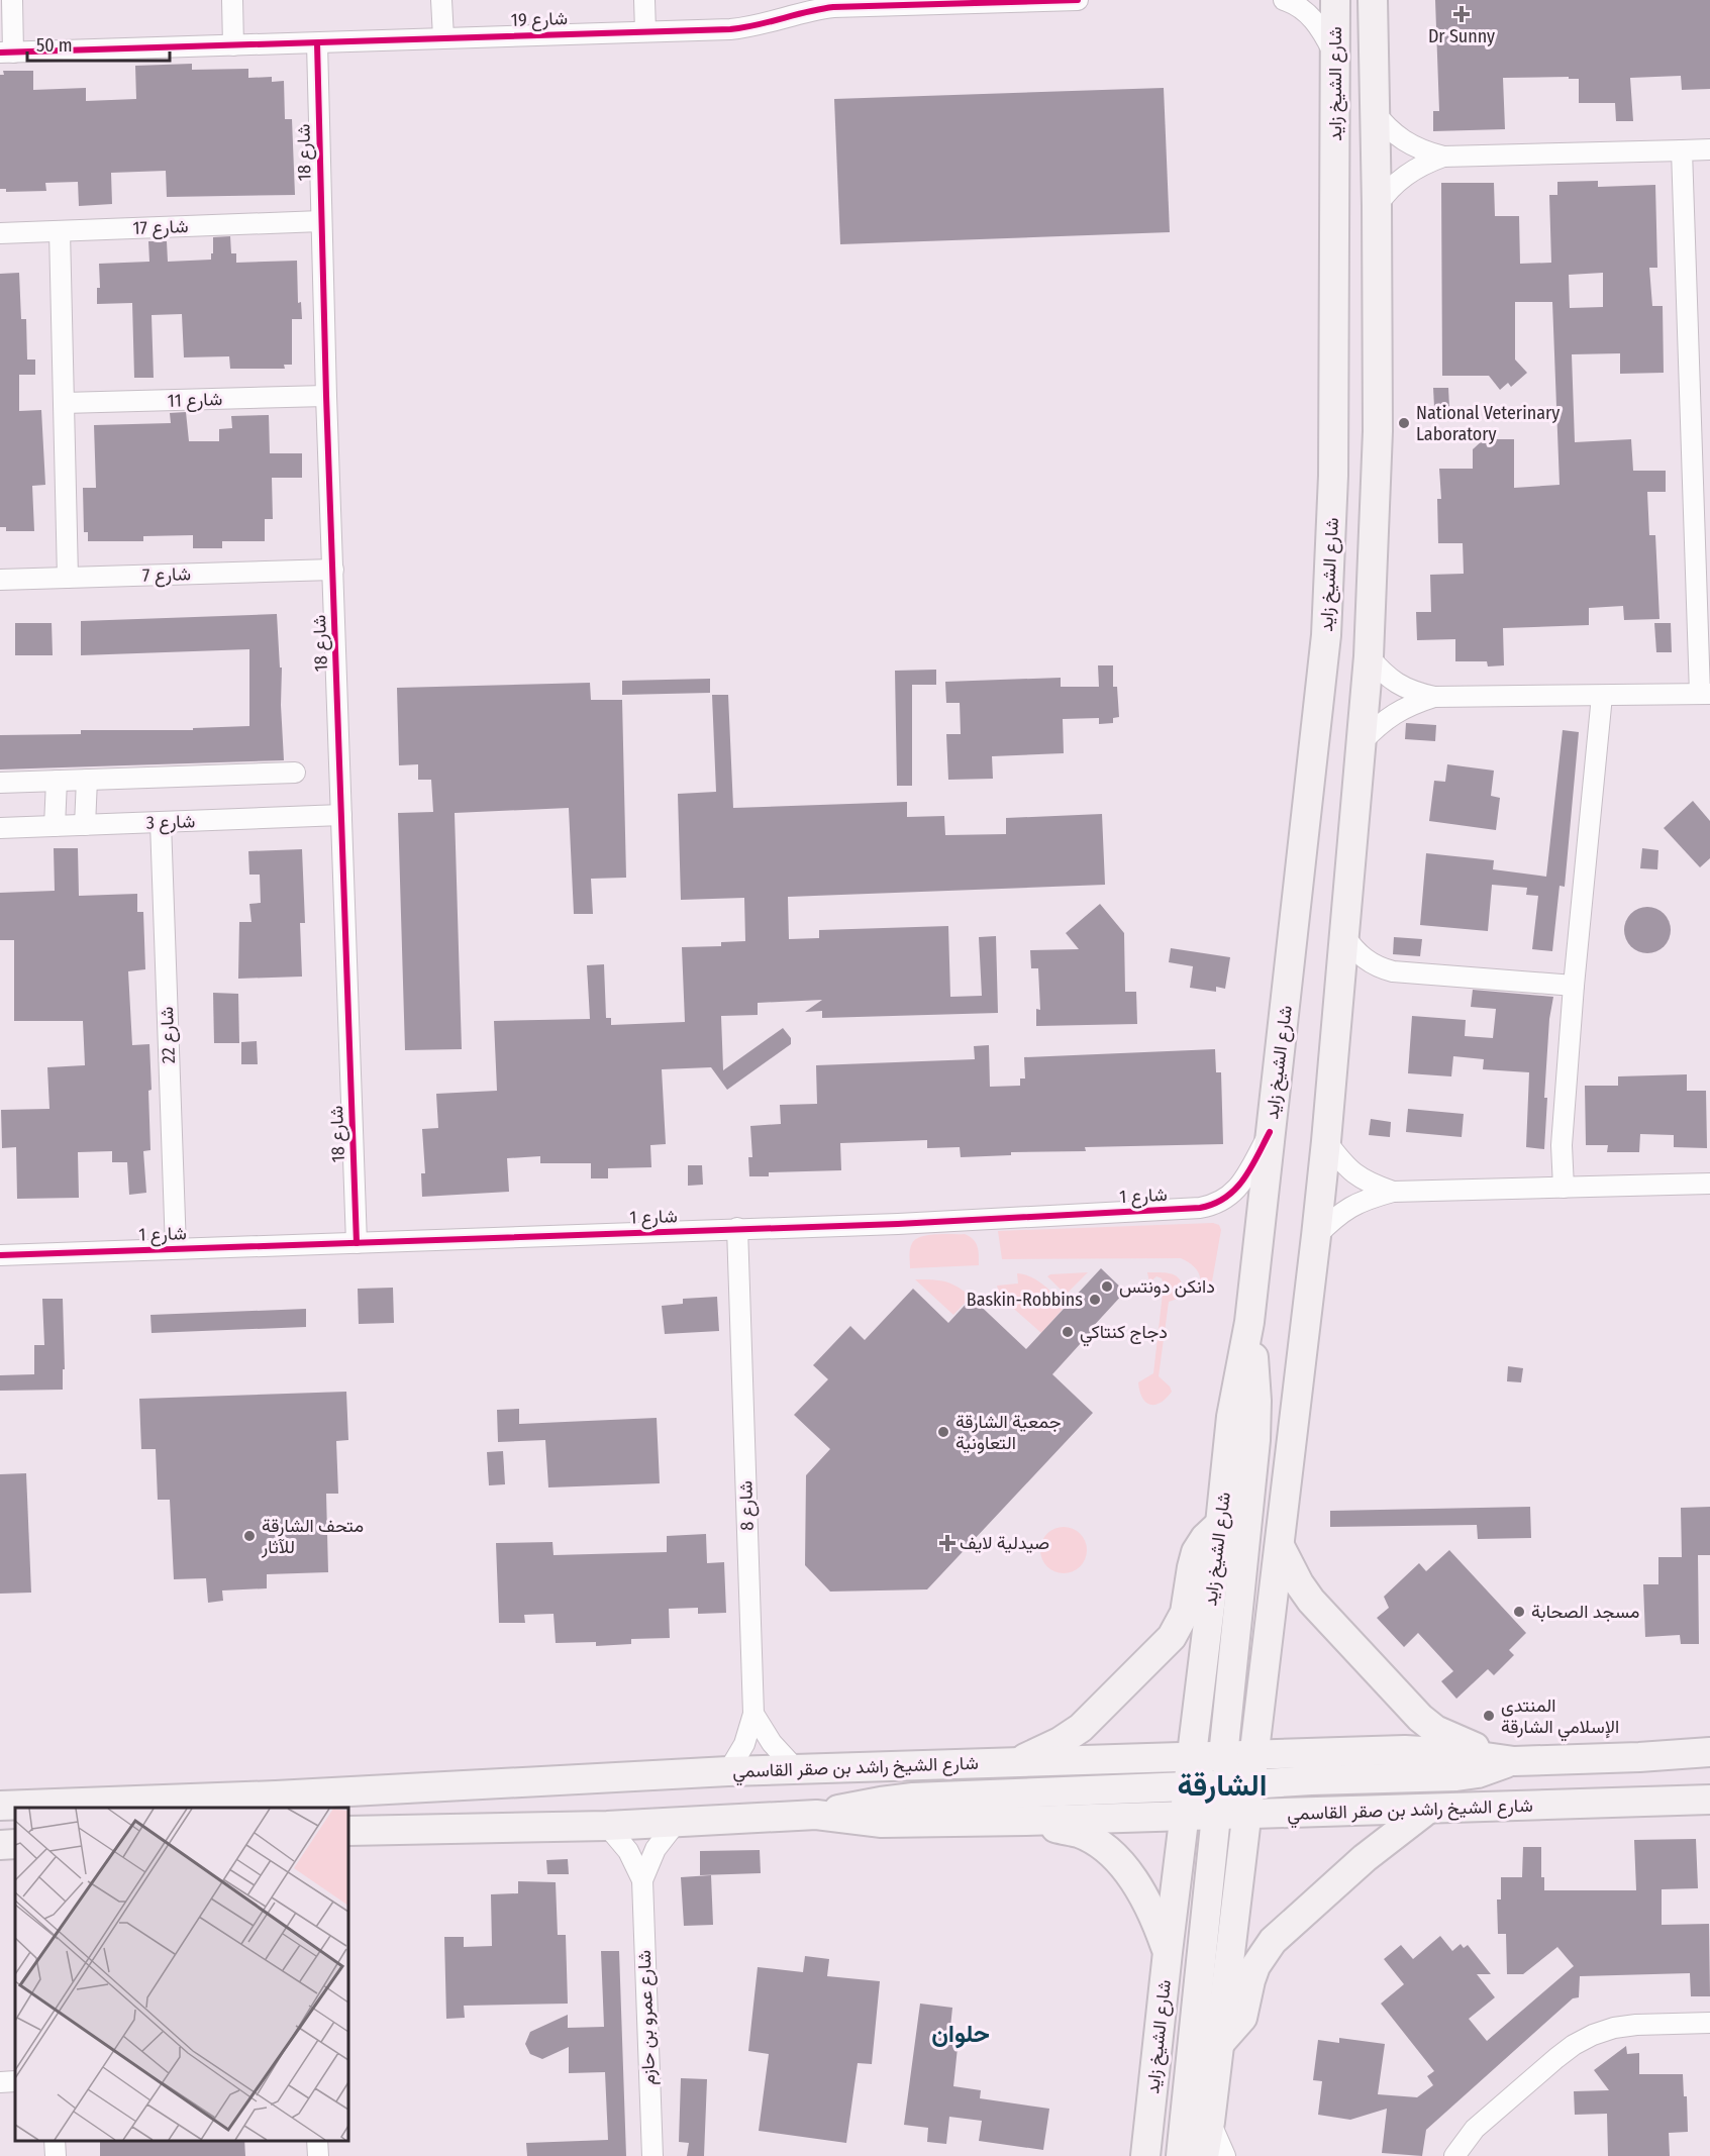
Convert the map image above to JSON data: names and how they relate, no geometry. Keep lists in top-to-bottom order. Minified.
{"streets":{"main road":["شارع الشيخ زايد","شارع الشيخ راشد بن صقر القاسمي"],"street":["شارع 19","شارع 18","شارع 17","شارع 11","شارع 7","شارع 3","شارع 22","شارع 1","شارع 8","شارع عمرو بن حازم"]},"crossings":[["شارع 19","شارع 18"],["شارع الشيخ زايد","شارع 1"],["شارع الشيخ زايد","شارع الشيخ راشد بن صقر القاسمي"],["شارع 18","شارع 17"],["شارع 18","شارع 11"],["شارع 18","شارع 7"],["شارع 18","شارع 3"],["شارع 18","شارع 1"],["شارع 3","شارع 22"],["شارع 22","شارع 1"],["شارع 1","شارع 8"],["شارع 8","شارع الشيخ راشد بن صقر القاسمي"],["شارع الشيخ راشد بن صقر القاسمي","شارع عمرو بن حازم"]],"districts":["الشارقة","حلوان"],"places":{"health":["Dr Sunny","صيدلية لايف"],"other":["National Veterinary Laboratory","دانكن دونتس","Baskin-Robbins","دجاج كنتاكي","جمعية الشارقة التعاونية","متحف الشارقة للآثار","مسجد الصحابة","المنتدى الإسلامي الشارقة"]},"scale_bar":"50 m"}
